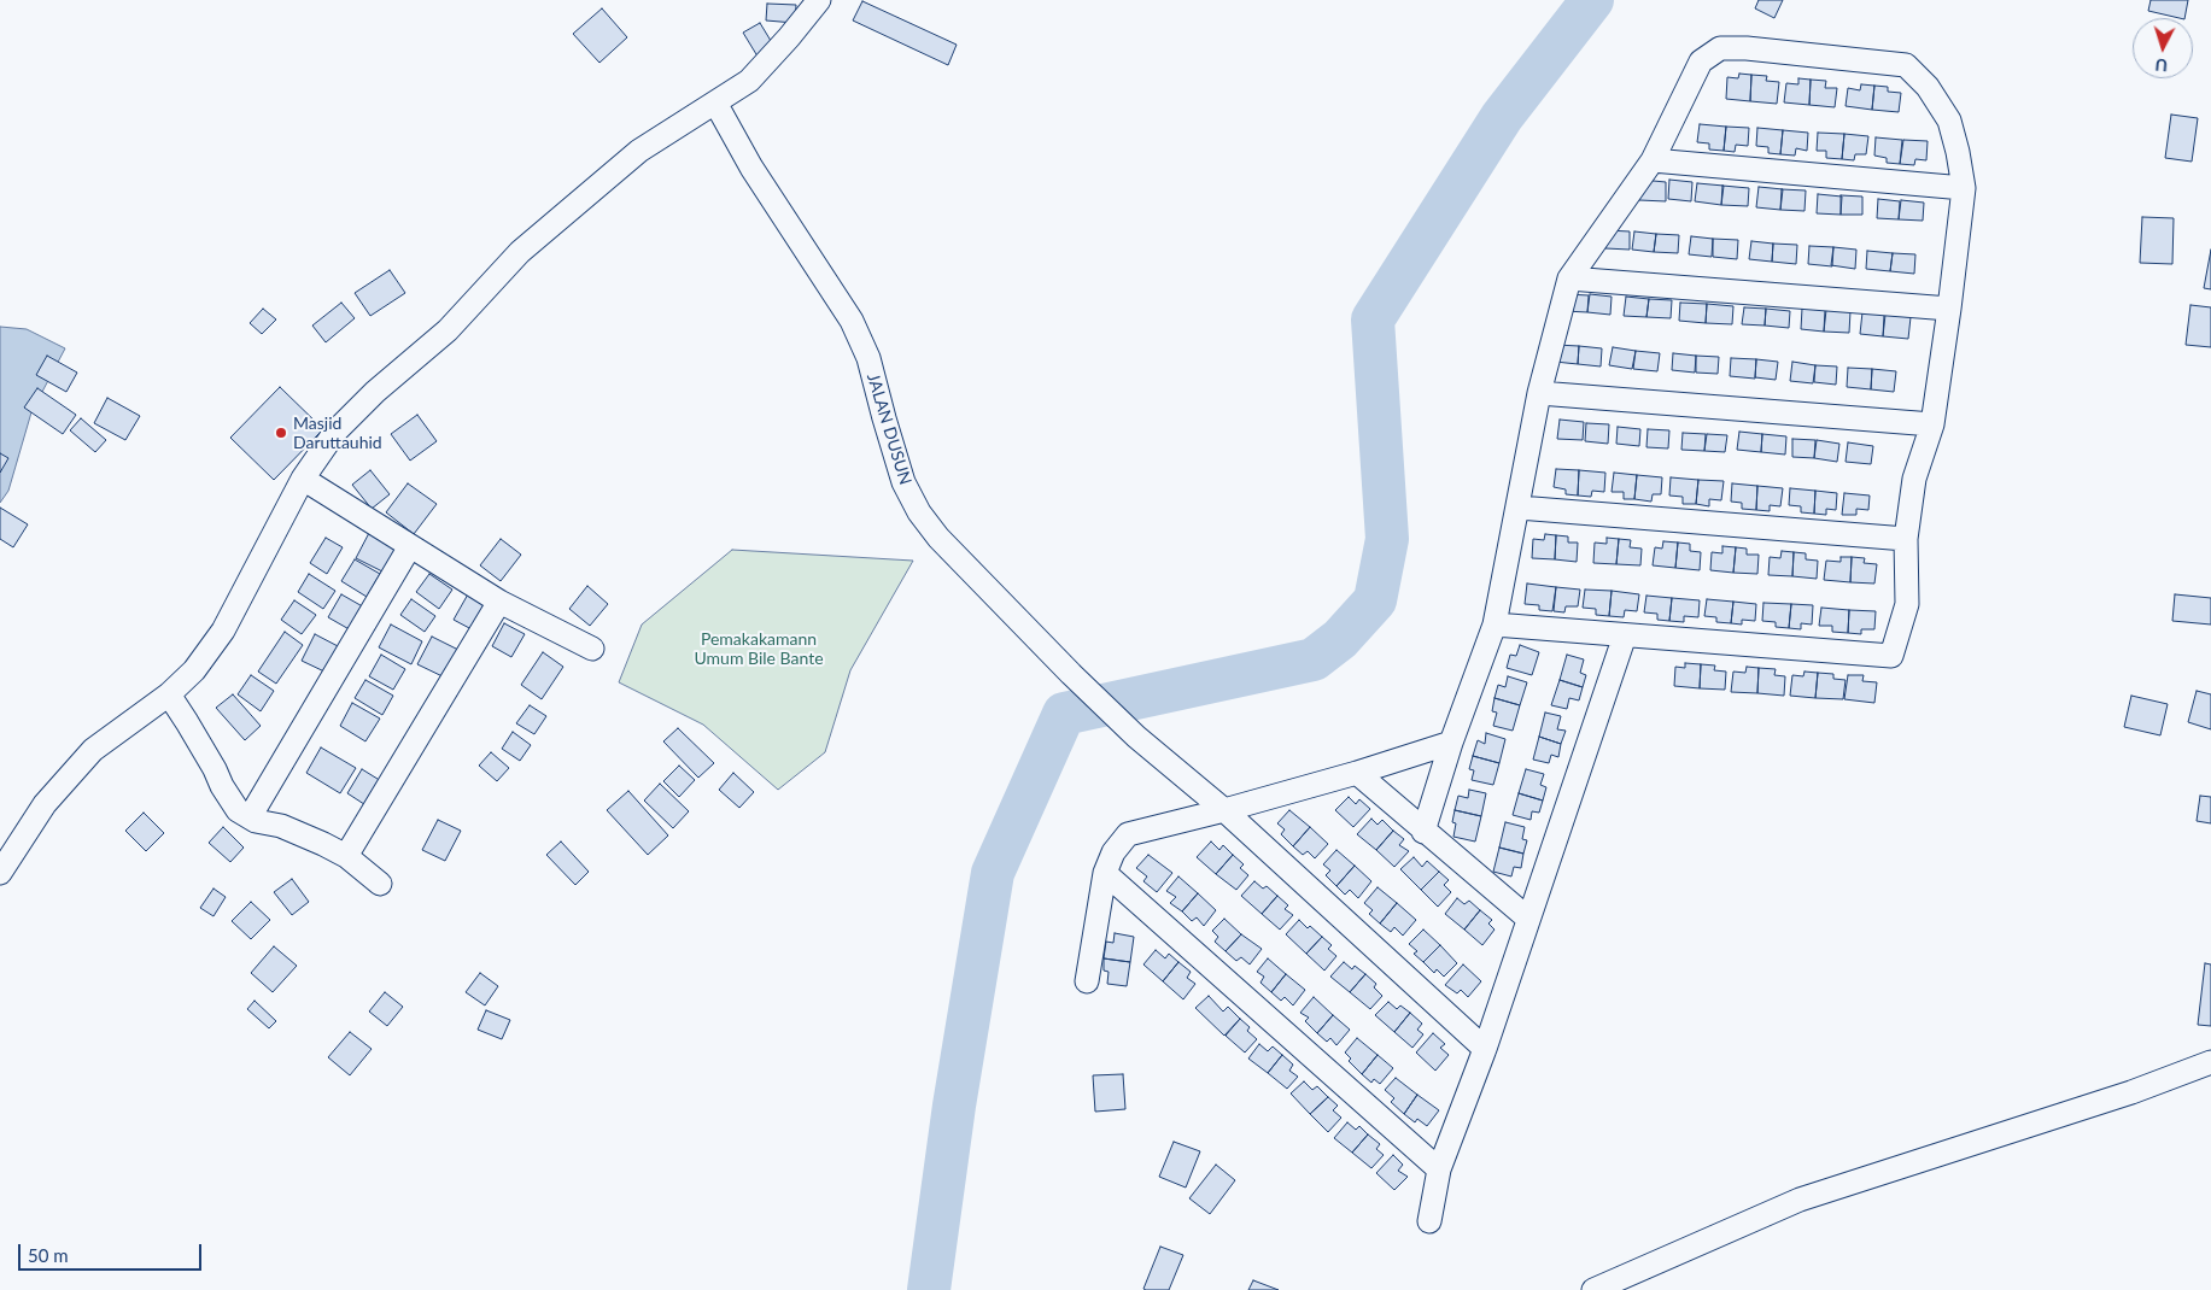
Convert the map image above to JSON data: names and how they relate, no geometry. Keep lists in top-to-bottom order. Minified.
{"streets":{"street":["JALAN DUSUN"]},"parks":["Pemakakamann Umum Bile Bante"],"places":["Masjid Daruttauhid"],"scale_bar":"50 m","north":"bottom"}
